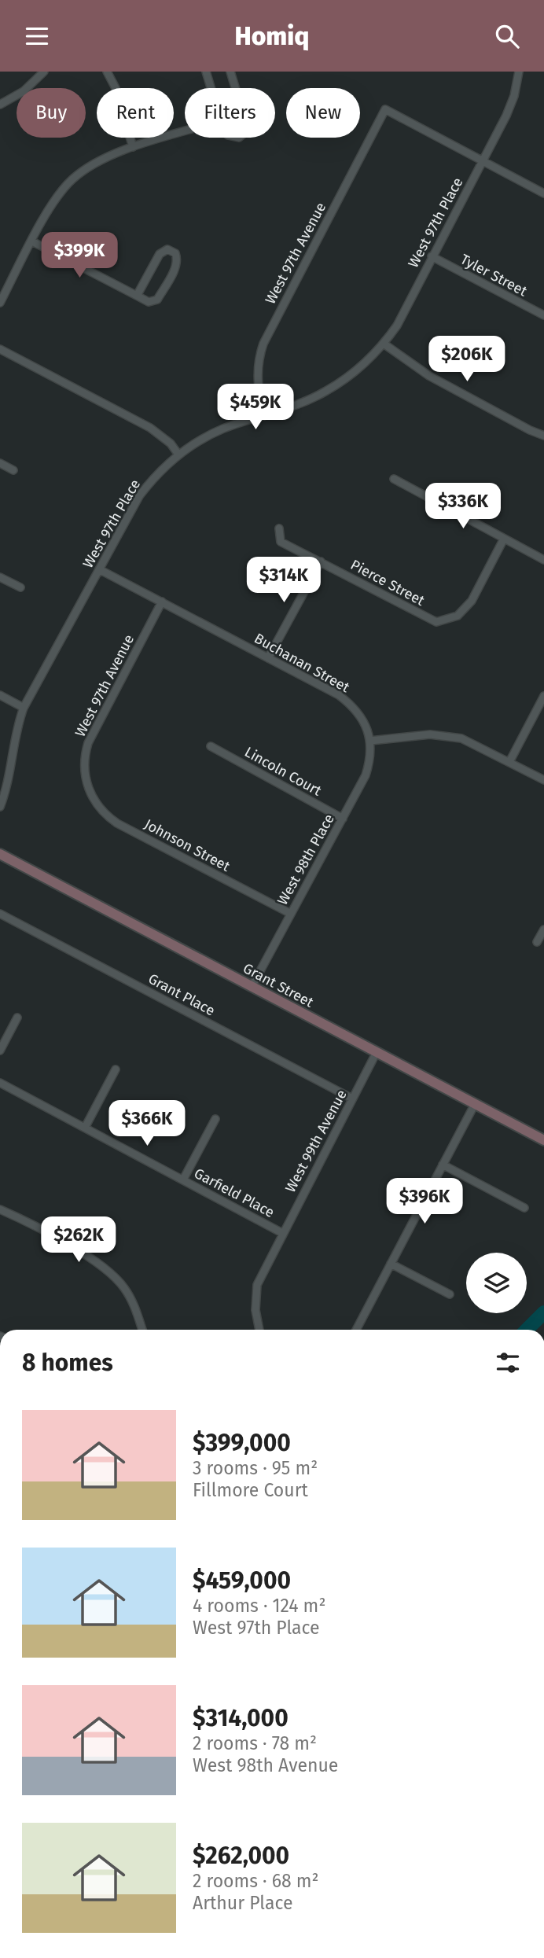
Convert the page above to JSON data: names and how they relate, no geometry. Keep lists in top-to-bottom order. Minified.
{"streets":{"street":["West 97th Place","West 97th Avenue","Tyler Street","Pierce Street","Buchanan Street","Lincoln Court","Johnson Street","West 98th Place","Grant Street","Grant Place","West 99th Avenue","Garfield Place"]},"crossings":[["West 97th Place","West 97th Avenue"],["West 97th Place","Tyler Street"],["West 97th Place","Buchanan Street"],["West 97th Avenue","Buchanan Street"],["West 97th Avenue","Johnson Street"],["Buchanan Street","West 98th Place"],["Lincoln Court","West 98th Place"],["Johnson Street","West 98th Place"],["West 98th Place","Grant Street"],["Grant Street","West 99th Avenue"],["Grant Place","West 99th Avenue"],["West 99th Avenue","Garfield Place"]],"page":{"header":"Homiq","chip":["Buy","Rent","Filters","New"],"price":["$399K","$206K","$459K","$336K","$314K","$366K","$396K","$262K"],"heading":"8 homes","list":[{"name":"$399,000","note":"3 rooms · 95 m² · Fillmore Court"},{"name":"$459,000","note":"4 rooms · 124 m² · West 97th Place"},{"name":"$314,000","note":"2 rooms · 78 m² · West 98th Avenue"},{"name":"$262,000","note":"2 rooms · 68 m² · Arthur Place"}]}}
